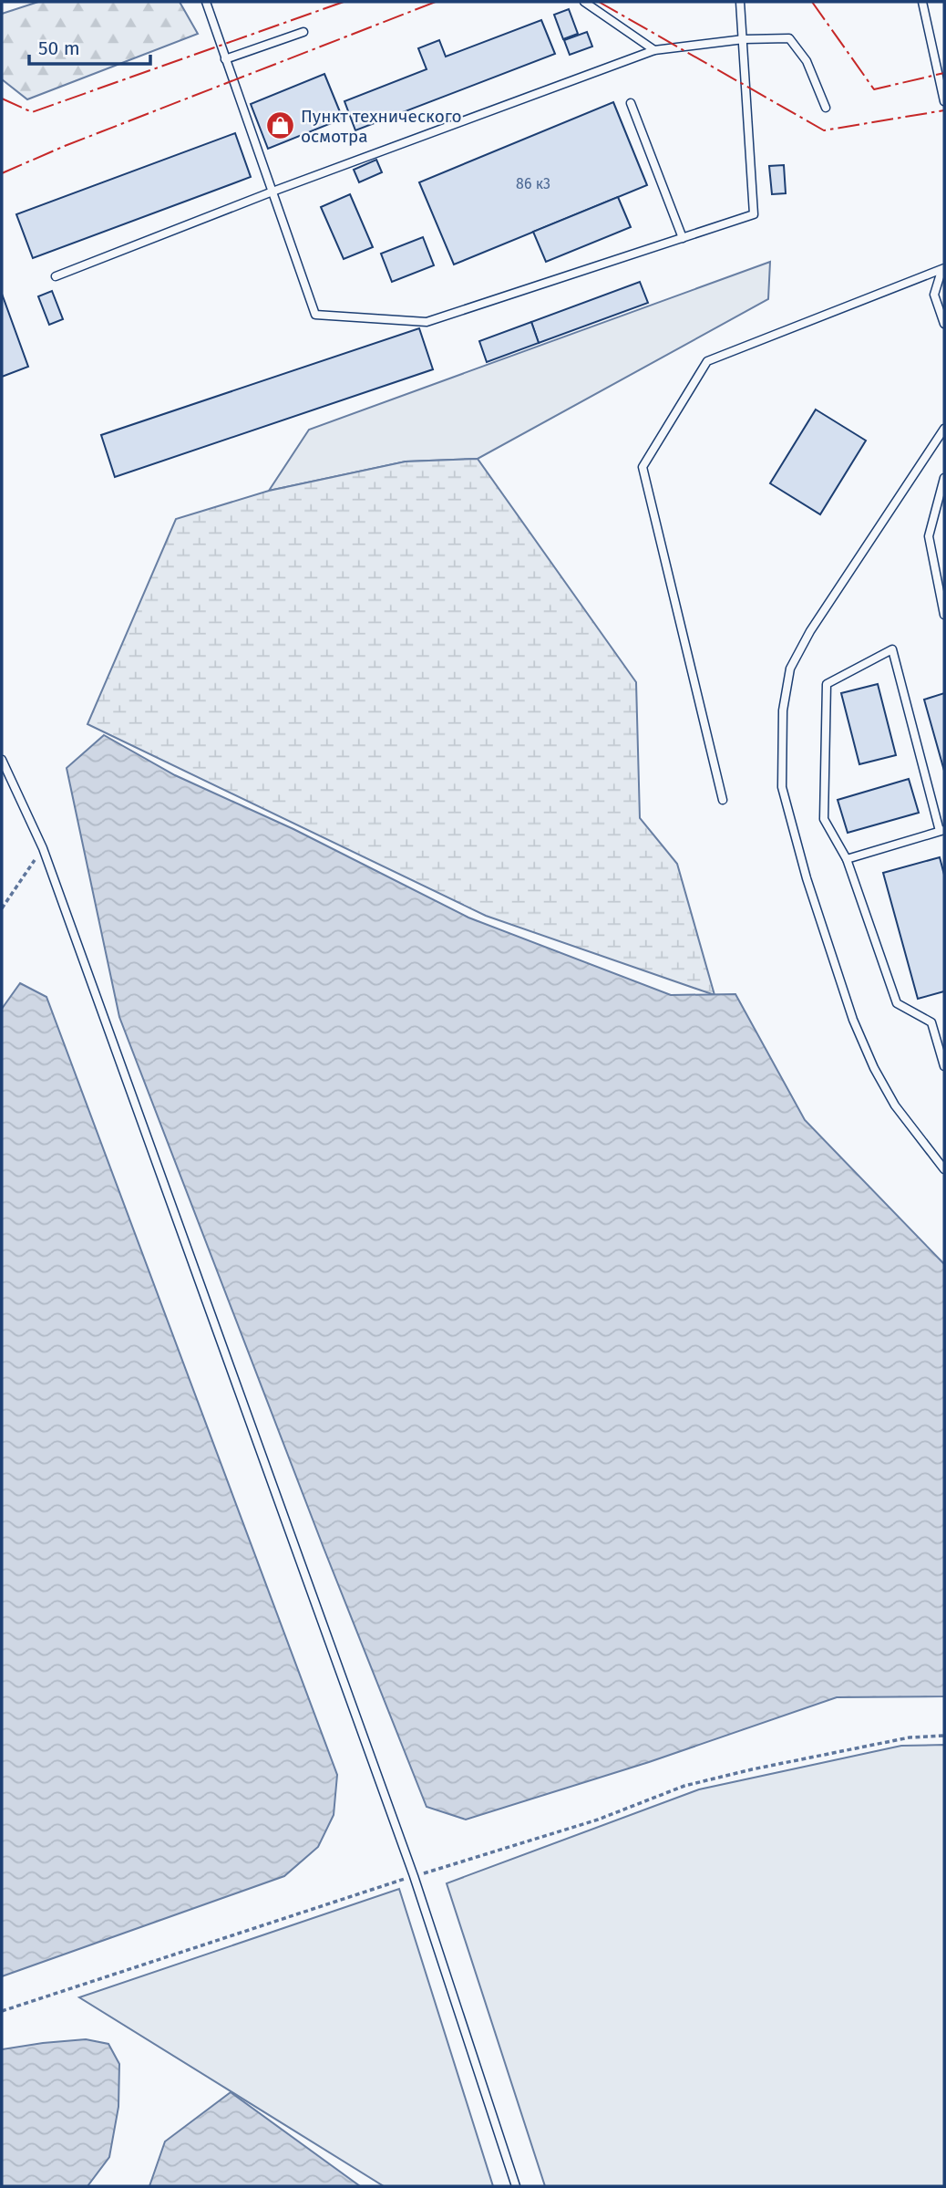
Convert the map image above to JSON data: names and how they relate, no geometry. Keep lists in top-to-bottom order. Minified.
{"places":{"shop":["Пункт технического осмотра"]},"house_numbers":["86 к3"],"scale_bar":"50 m"}
